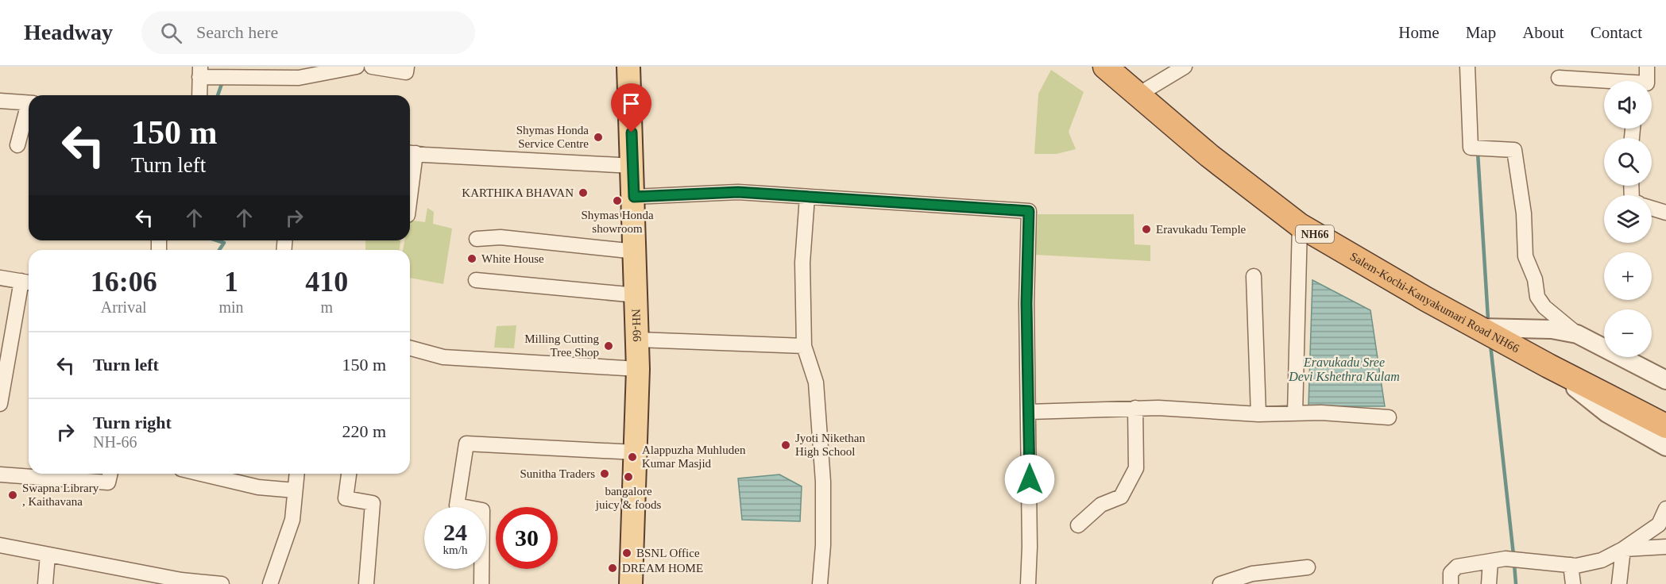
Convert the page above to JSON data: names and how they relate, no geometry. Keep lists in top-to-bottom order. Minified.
{"streets":{"highway":["NH66","Salem-Kochi-Kanyakumari Road NH66"],"main road":["NH-66"]},"water":["Eravukadu Sree Devi Kshethra Kulam"],"places":["Shymas Honda Service Centre","KARTHIKA BHAVAN","Shymas Honda showroom","Eravukadu Temple","White House","Milling Cutting Tree Shop","Jyoti Nikethan High School","Alappuzha Muhluden Kumar Masjid","Sunitha Traders","bangalore juicy & foods","Swapna Library , Kaithavana","BSNL Office","DREAM HOME"],"page":{"header":"Headway","search":"Search here","nav":["Home","Map","About","Contact"],"map_buttons":["+","−"],"turn":["150 m","Turn left"],"eta":["16:06","Arrival","1","min","410","m"],"list":[{"name":"Turn left","value":"150 m"},{"name":"Turn right","note":"NH-66","value":"220 m"}],"speed":"24 km/h","limit":"30"}}
